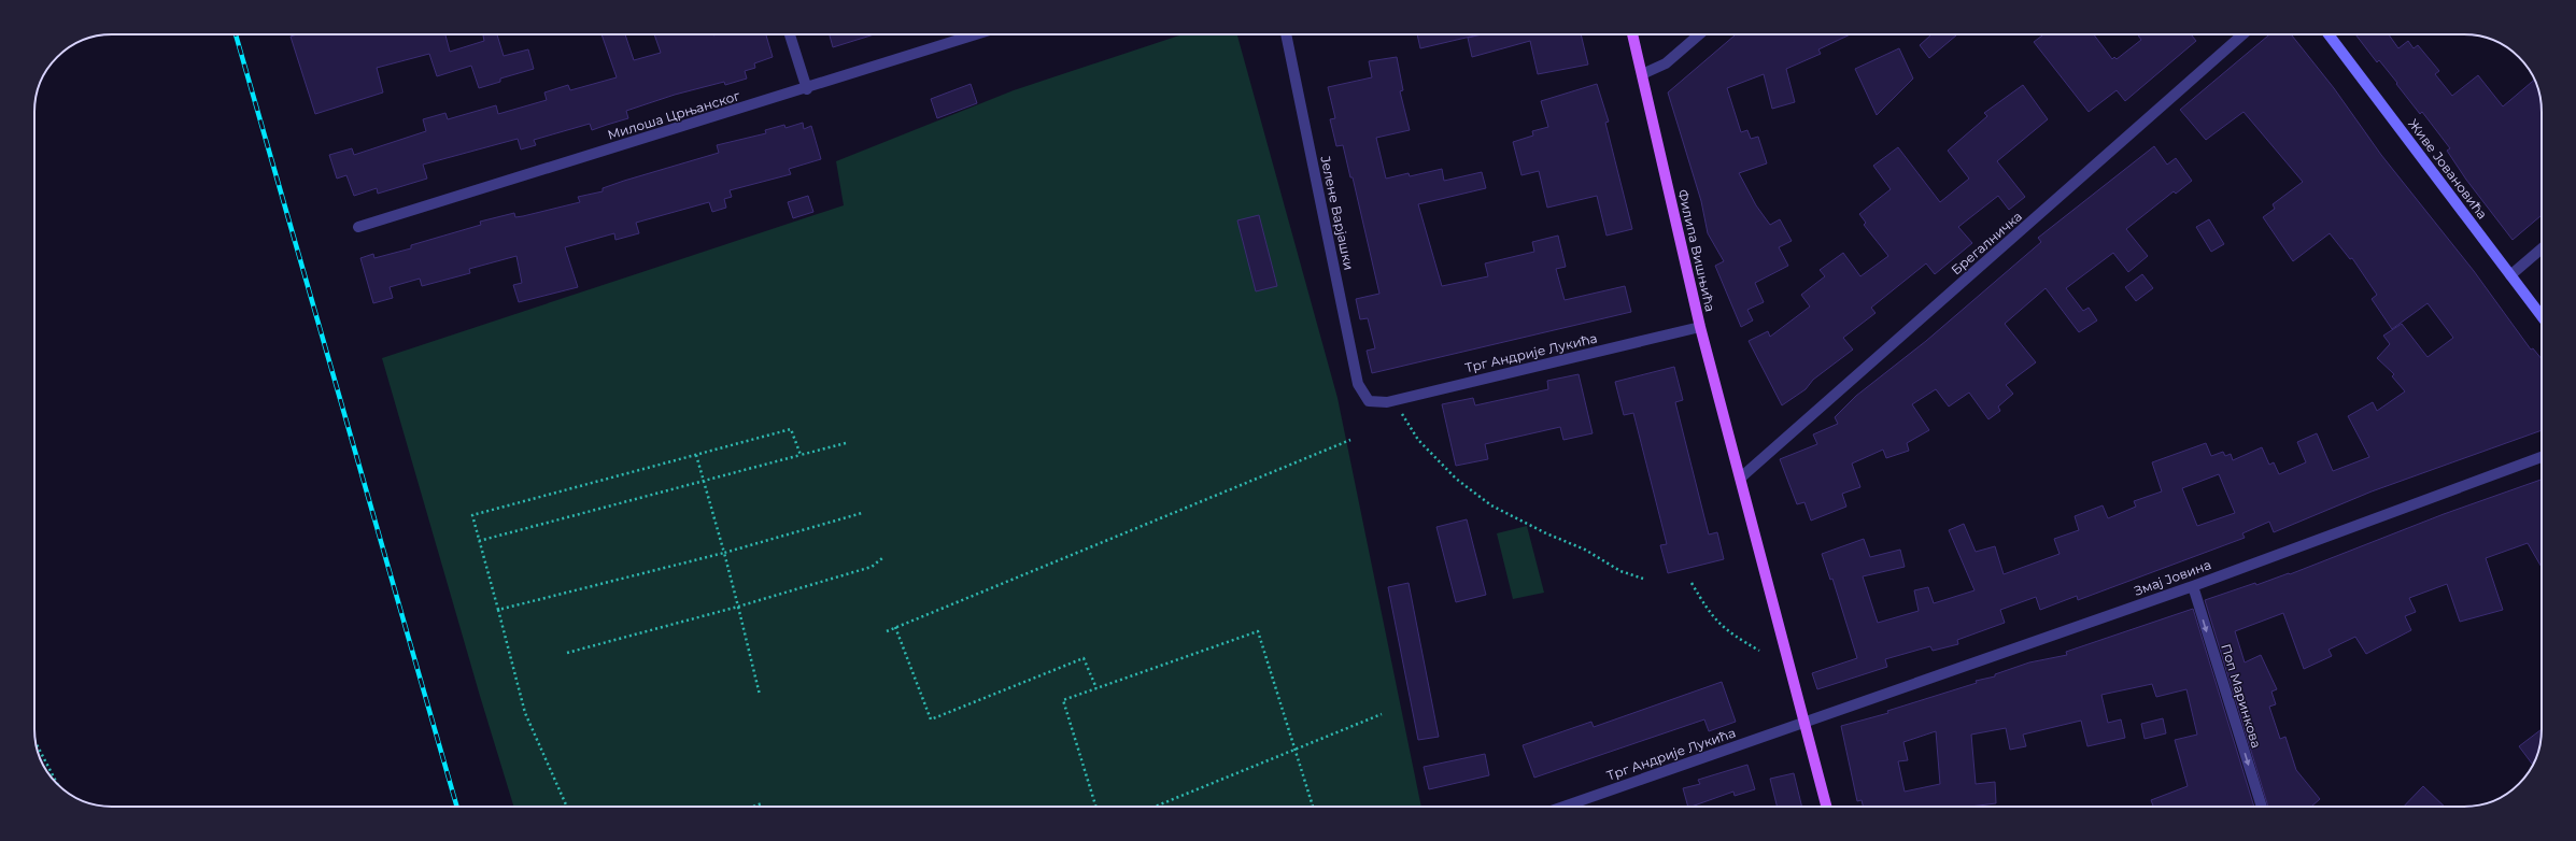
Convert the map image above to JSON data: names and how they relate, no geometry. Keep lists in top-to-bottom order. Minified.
{"streets":{"main road":["Филипа Вишњића"],"street":["Милоша Црњанског","Живе Јовановића","Јелене Варјашки","Брегалничка","Трг Андрије Лукића","Змај Јовина","Поп Маринкова"]},"crossings":[["Јелене Варјашки","Трг Андрије Лукића"],["Брегалничка","Филипа Вишњића"],["Филипа Вишњића","Трг Андрије Лукића"],["Трг Андрије Лукића","Змај Јовина"],["Змај Јовина","Поп Маринкова"]],"one_way":["Поп Маринкова"]}
